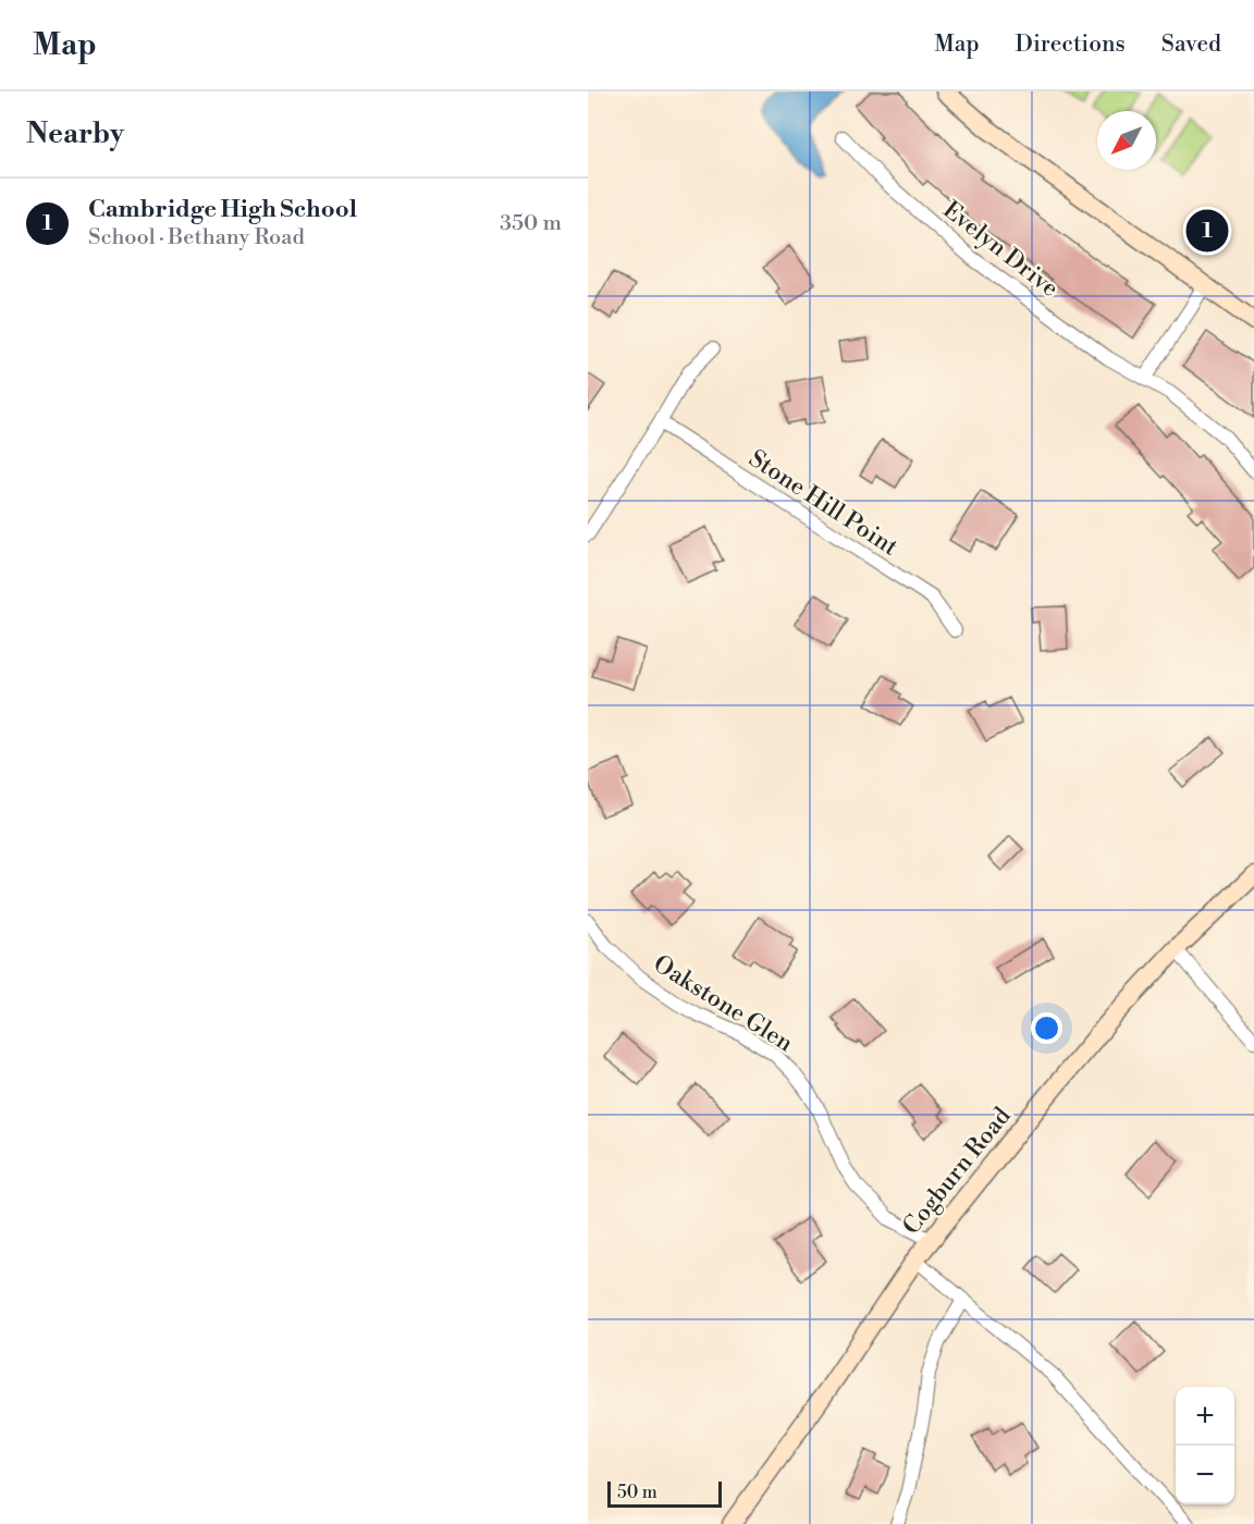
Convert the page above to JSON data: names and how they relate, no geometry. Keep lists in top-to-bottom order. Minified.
{"streets":{"street":["Evelyn Drive","Stone Hill Point","Oakstone Glen","Cogburn Road"]},"crossings":[["Oakstone Glen","Cogburn Road"]],"scale_bar":"50 m","north":"bottom left","page":{"header":"Map","nav":["Map","Directions","Saved"],"heading":"Nearby","list":[{"mark":"1","name":"Cambridge High School","note":"School · Bethany Road","value":"350 m"}],"pins":"1","map_buttons":["+","−"],"scale":"50 m"}}
